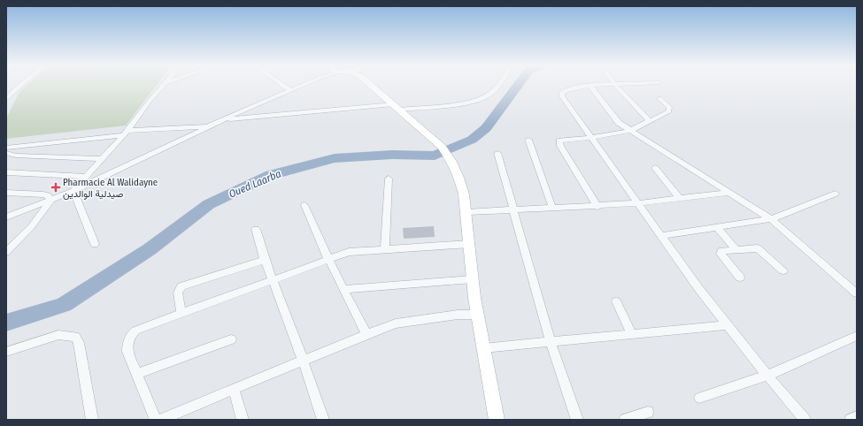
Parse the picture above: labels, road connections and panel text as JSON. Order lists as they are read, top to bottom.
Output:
{
  "water": ["Oued Laarba"],
  "places": {
    "health": ["Pharmacie Al Walidayne صيدلية الوالدين"]
  }
}
